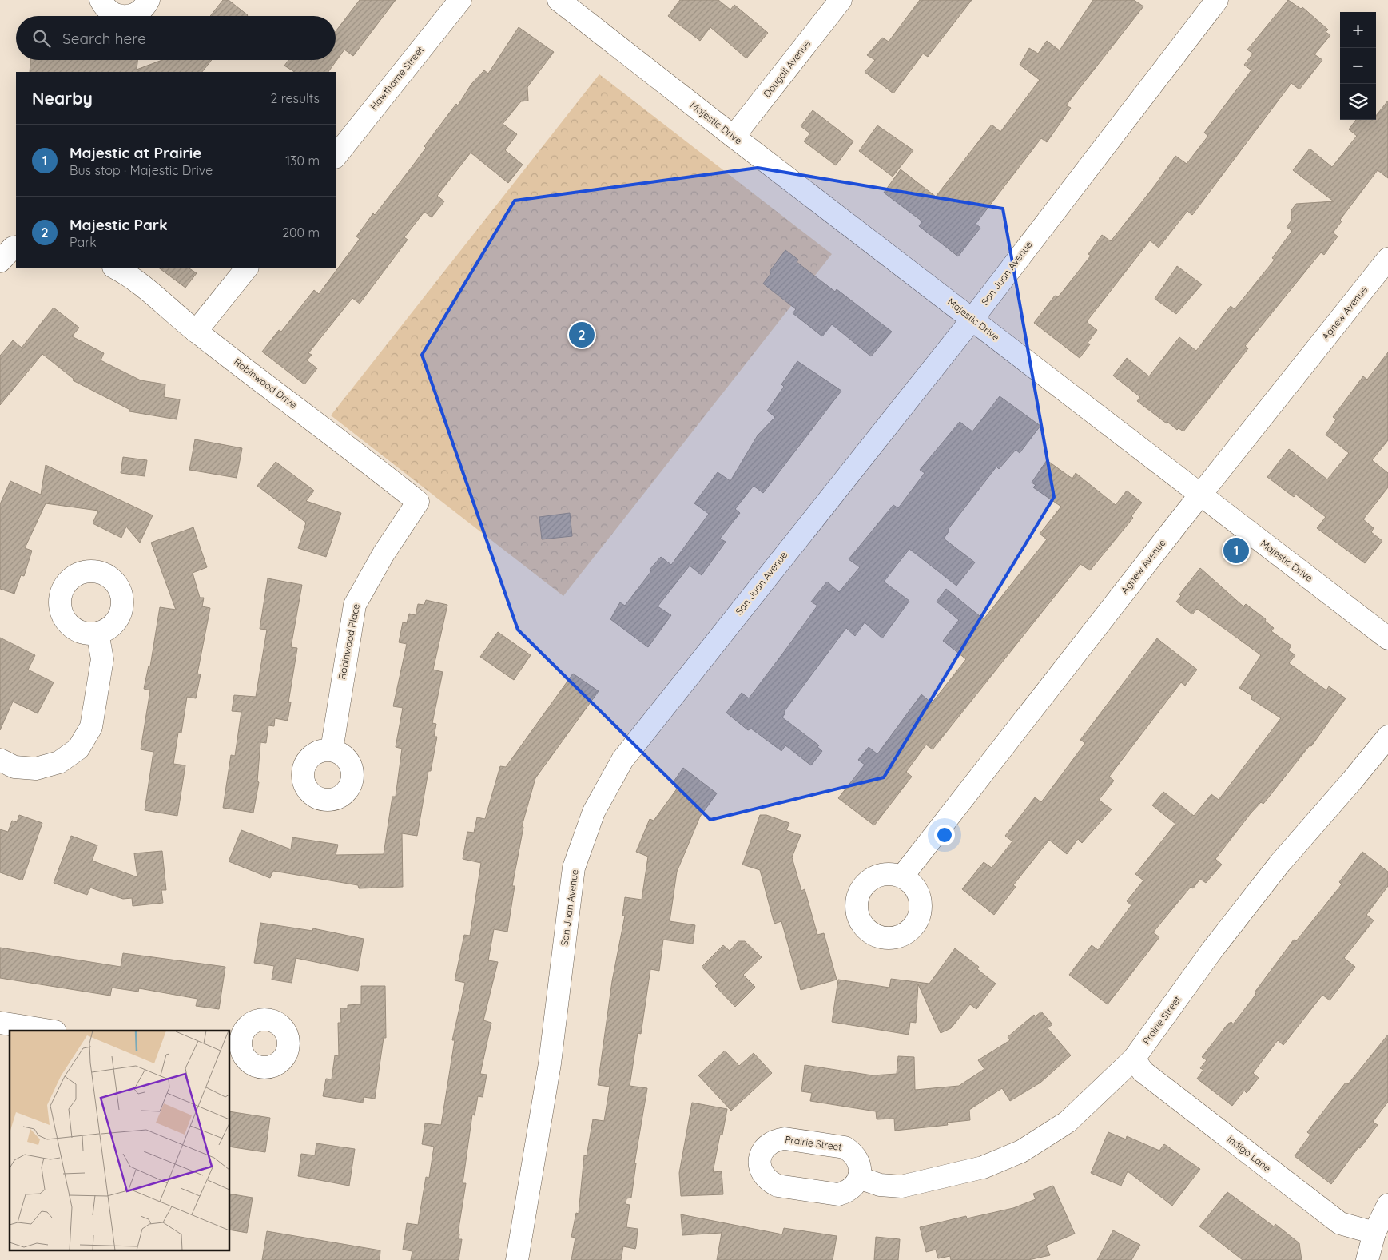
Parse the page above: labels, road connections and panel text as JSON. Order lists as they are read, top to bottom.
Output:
{
  "streets": {
    "street": [
      "Dougall Avenue",
      "Hawthorne Street",
      "Majestic Drive",
      "San Juan Avenue",
      "Agnew Avenue",
      "Robinwood Drive",
      "Robinwood Place",
      "Prairie Street",
      "Indigo Lane"
    ]
  },
  "crossings": [
    ["Dougall Avenue", "Majestic Drive"],
    ["Majestic Drive", "San Juan Avenue"],
    ["Majestic Drive", "Agnew Avenue"],
    ["Robinwood Drive", "Robinwood Place"],
    ["Prairie Street", "Indigo Lane"]
  ],
  "page": {
    "map_buttons": ["+", "−"],
    "search": "Search here",
    "heading": ["Nearby", "2 results"],
    "list": [
      {
        "mark": "1",
        "name": "Majestic at Prairie",
        "note": "Bus stop · Majestic Drive",
        "value": "130 m"
      },
      {
        "mark": "2",
        "name": "Majestic Park",
        "note": "Park",
        "value": "200 m"
      }
    ],
    "pins": ["2", "1"]
  }
}
